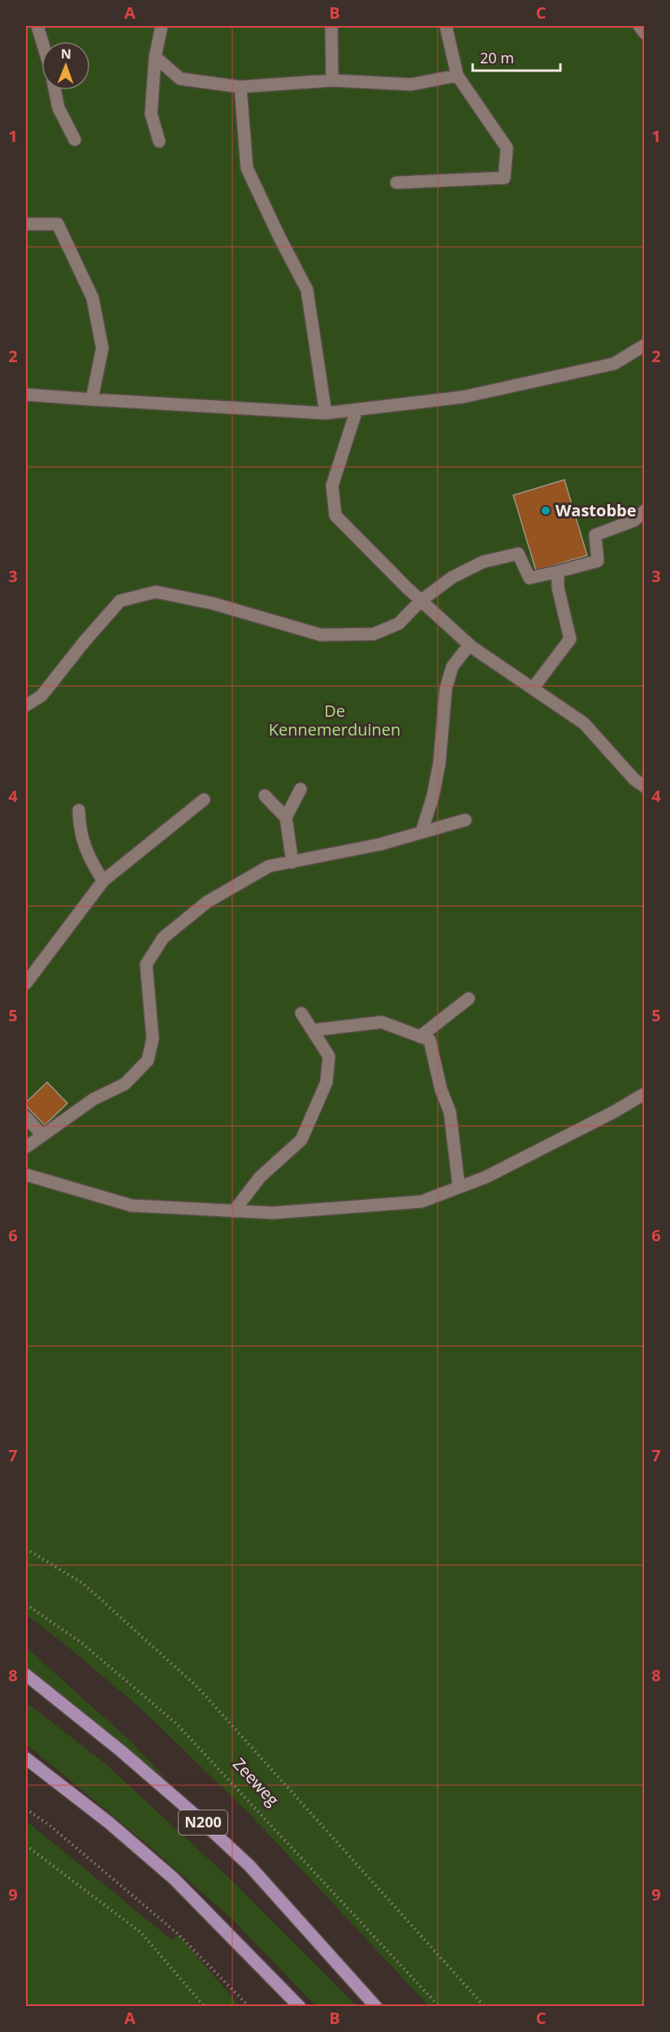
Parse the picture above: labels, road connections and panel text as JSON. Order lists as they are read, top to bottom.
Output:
{
  "streets": {
    "main road": ["N200"],
    "path": ["Zeeweg"]
  },
  "parks": ["De Kennemerduinen"],
  "places": ["Wastobbe"],
  "scale_bar": "20 m",
  "north": "top",
  "grid": {
    "columns": ["A", "B", "C"],
    "rows": [
      "1",
      "2",
      "3",
      "4",
      "5",
      "6",
      "7",
      "8",
      "9"
    ]
  }
}
